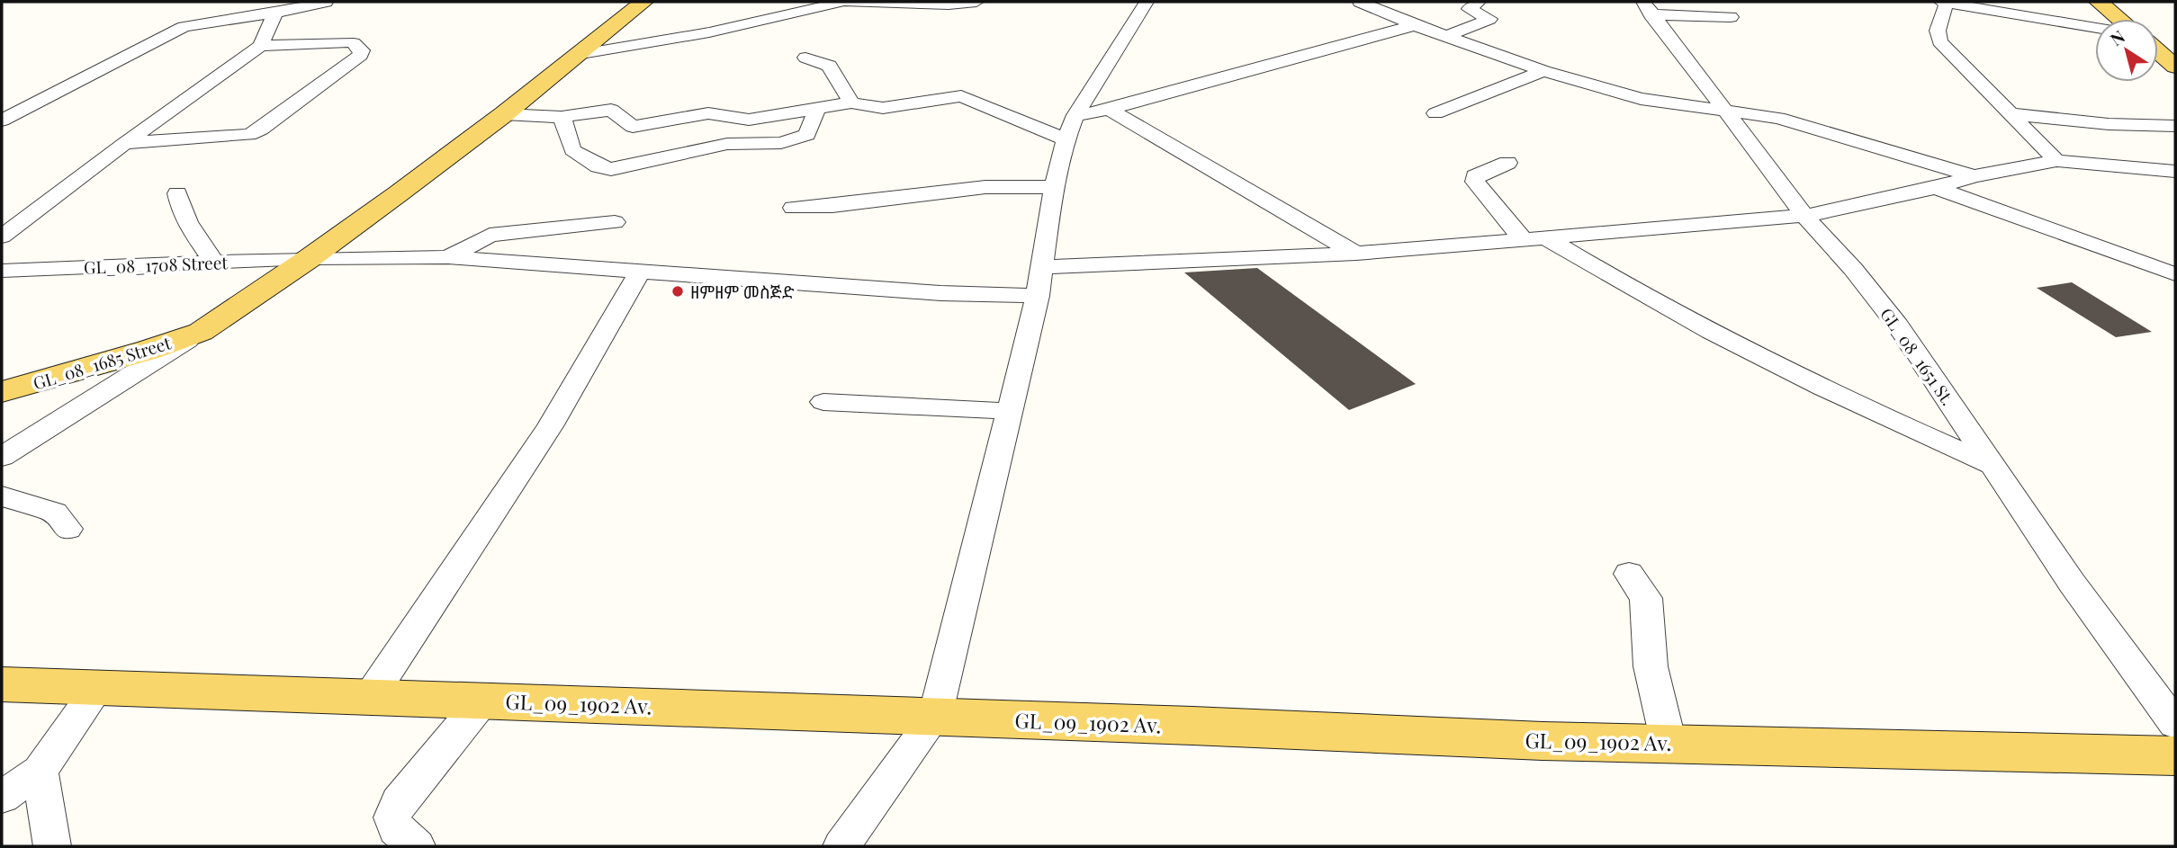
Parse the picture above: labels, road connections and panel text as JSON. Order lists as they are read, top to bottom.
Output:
{
  "streets": {
    "main road": ["GL_08_1685 Street", "GL_09_1902 Av."],
    "street": ["GL_08_1708 Street", "GL_08_1651 St."]
  },
  "crossings": [
    ["GL_08_1708 Street", "GL_08_1651 St."],
    ["GL_08_1708 Street", "GL_08_1685 Street"]
  ],
  "places": ["ዘምዘም መስጅድ"],
  "north": "top left"
}
